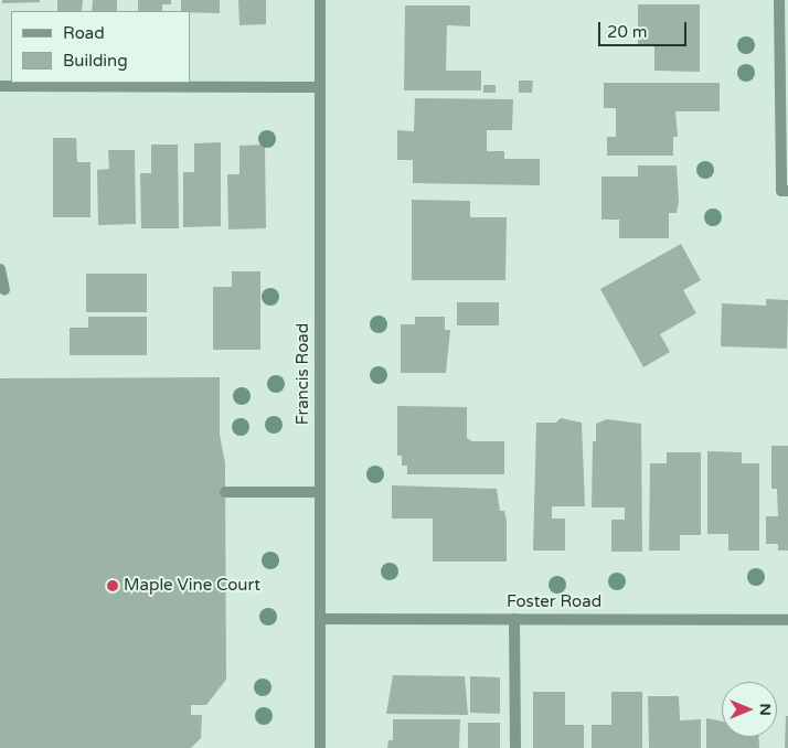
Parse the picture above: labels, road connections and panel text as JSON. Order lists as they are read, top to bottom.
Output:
{
  "streets": {
    "street": ["Francis Road", "Foster Road"]
  },
  "crossings": [
    ["Francis Road", "Foster Road"]
  ],
  "places": ["Maple Vine Court"],
  "legend": ["Road", "Building"],
  "scale_bar": "20 m",
  "north": "right"
}
